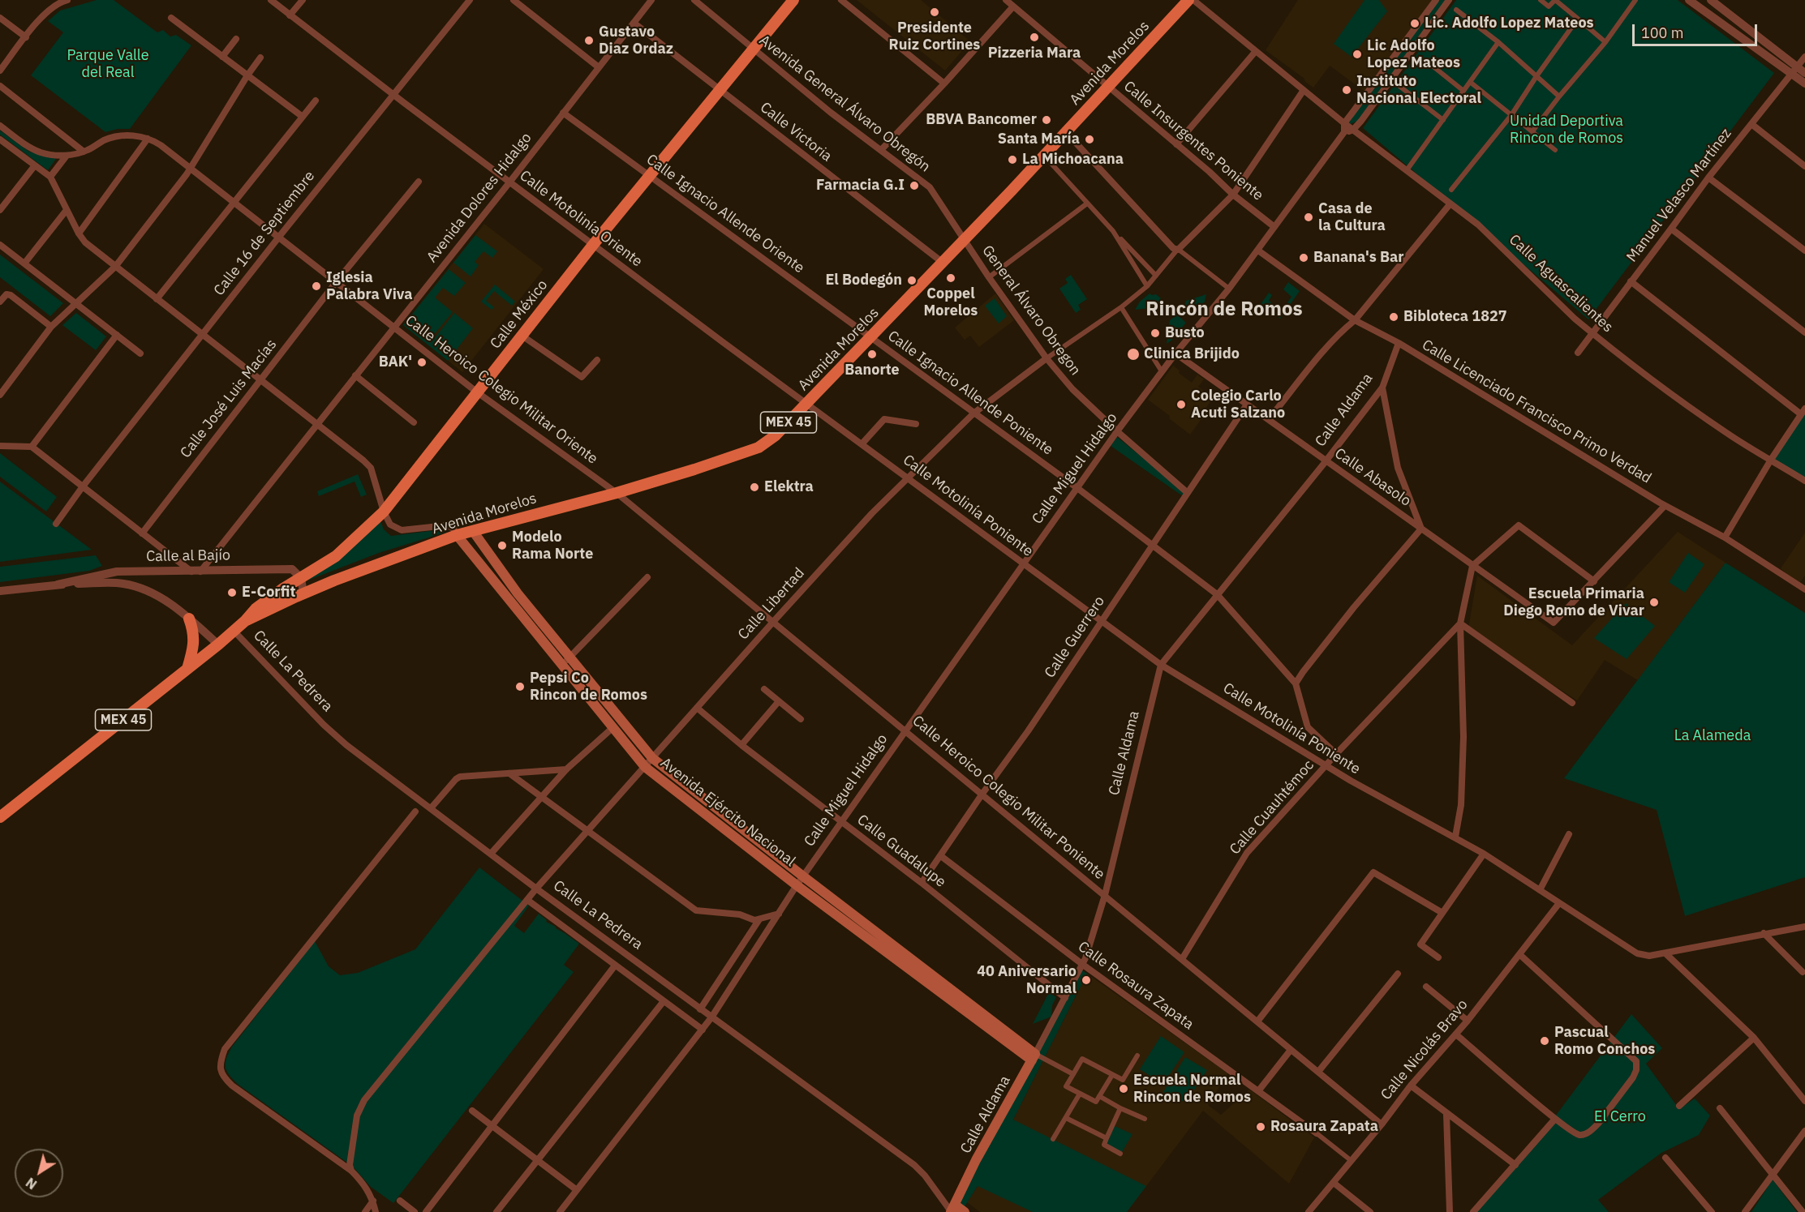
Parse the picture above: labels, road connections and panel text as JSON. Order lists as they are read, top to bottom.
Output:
{
  "streets": {
    "main road": [
      "Avenida Morelos",
      "Calle México",
      "Calle Aldama",
      "MEX 45",
      "Calle La Pedrera",
      "Avenida Ejército Nacional"
    ],
    "street": [
      "Avenida General Álvaro Obregón",
      "Calle Victoria",
      "Calle Insurgentes Poniente",
      "Manuel Velasco Martínez",
      "Avenida Dolores Hidalgo",
      "Calle Ignacio Allende Oriente",
      "Calle Motolinía Oriente",
      "Calle 16 de Septiembre",
      "Calle Aguascalientes",
      "General Álvaro Obregon",
      "Calle Heroico Colegio Militar Oriente",
      "Calle Ignacio Allende Poniente",
      "Calle José Luis Macías",
      "Calle Licenciado Francisco Primo Verdad",
      "Calle Miguel Hidalgo",
      "Calle Abasolo",
      "Calle Motolinía Poniente",
      "Calle al Bajío",
      "Calle Libertad",
      "Calle Guerrero",
      "Calle Heroico Colegio Militar Poniente",
      "Calle Cuauhtémoc",
      "Calle Guadalupe",
      "Calle Rosaura Zapata",
      "Calle Nicolás Bravo"
    ]
  },
  "crossings": [
    ["Avenida Morelos", "Avenida General Álvaro Obregón"],
    ["Avenida Morelos", "Calle Victoria"],
    ["Avenida Morelos", "Calle Insurgentes Poniente"],
    ["Avenida Morelos", "Calle Ignacio Allende Oriente"],
    ["Avenida Morelos", "Calle Motolinía Oriente"],
    ["Avenida Morelos", "General Álvaro Obregon"],
    ["Avenida Morelos", "Calle México"],
    ["Avenida Morelos", "Calle Heroico Colegio Militar Oriente"],
    ["Avenida Morelos", "Calle Ignacio Allende Poniente"],
    ["Avenida Morelos", "MEX 45"],
    ["Avenida Morelos", "Calle Motolinía Poniente"],
    ["Avenida Morelos", "Calle Heroico Colegio Militar Poniente"],
    ["Avenida Morelos", "Avenida Ejército Nacional"],
    ["Avenida General Álvaro Obregón", "General Álvaro Obregon"],
    ["Avenida General Álvaro Obregón", "Calle México"],
    ["Calle Victoria", "Avenida Dolores Hidalgo"],
    ["Calle Victoria", "Calle México"],
    ["Calle Insurgentes Poniente", "Calle Miguel Hidalgo"],
    ["Manuel Velasco Martínez", "Calle Aguascalientes"],
    ["Avenida Dolores Hidalgo", "Calle Ignacio Allende Oriente"],
    ["Avenida Dolores Hidalgo", "Calle Motolinía Oriente"],
    ["Avenida Dolores Hidalgo", "Calle Heroico Colegio Militar Oriente"],
    ["Avenida Dolores Hidalgo", "Calle al Bajío"],
    ["Calle Ignacio Allende Oriente", "Calle México"],
    ["Calle Ignacio Allende Oriente", "Calle Ignacio Allende Poniente"],
    ["Calle Motolinía Oriente", "Calle 16 de Septiembre"],
    ["Calle Motolinía Oriente", "Calle México"],
    ["Calle Motolinía Oriente", "Calle Motolinía Poniente"],
    ["Calle 16 de Septiembre", "Calle Heroico Colegio Militar Oriente"],
    ["General Álvaro Obregon", "Calle Miguel Hidalgo"],
    ["General Álvaro Obregon", "Calle Libertad"],
    ["General Álvaro Obregon", "Calle Guerrero"],
    ["Calle México", "Calle Heroico Colegio Militar Oriente"],
    ["Calle México", "MEX 45"],
    ["Calle México", "Calle al Bajío"],
    ["Calle Heroico Colegio Militar Oriente", "Calle José Luis Macías"],
    ["Calle Heroico Colegio Militar Oriente", "Calle Heroico Colegio Militar Poniente"],
    ["Calle Ignacio Allende Poniente", "Calle Aldama"],
    ["Calle Ignacio Allende Poniente", "Calle Miguel Hidalgo"],
    ["Calle Ignacio Allende Poniente", "Calle Libertad"],
    ["Calle Ignacio Allende Poniente", "Calle Guerrero"],
    ["Calle Ignacio Allende Poniente", "Calle Cuauhtémoc"],
    ["Calle Aldama", "Calle Licenciado Francisco Primo Verdad"],
    ["Calle Aldama", "Calle Abasolo"],
    ["Calle Aldama", "Calle Motolinía Poniente"],
    ["Calle Aldama", "Calle La Pedrera"],
    ["Calle Aldama", "Calle Heroico Colegio Militar Poniente"],
    ["Calle Aldama", "Avenida Ejército Nacional"],
    ["Calle Aldama", "Calle Guadalupe"],
    ["Calle Aldama", "Calle Rosaura Zapata"],
    ["Calle Licenciado Francisco Primo Verdad", "Calle Miguel Hidalgo"],
    ["MEX 45", "Calle La Pedrera"],
    ["Calle Miguel Hidalgo", "Calle Abasolo"],
    ["Calle Miguel Hidalgo", "Calle Motolinía Poniente"],
    ["Calle Miguel Hidalgo", "Calle Heroico Colegio Militar Poniente"],
    ["Calle Miguel Hidalgo", "Avenida Ejército Nacional"],
    ["Calle Miguel Hidalgo", "Calle Guadalupe"],
    ["Calle Abasolo", "Calle Guerrero"],
    ["Calle Motolinía Poniente", "Calle Libertad"],
    ["Calle Motolinía Poniente", "Calle Guerrero"],
    ["Calle Motolinía Poniente", "Calle Cuauhtémoc"],
    ["Calle Motolinía Poniente", "Calle Nicolás Bravo"],
    ["Calle Libertad", "Calle La Pedrera"],
    ["Calle Libertad", "Calle Heroico Colegio Militar Poniente"],
    ["Calle Libertad", "Avenida Ejército Nacional"],
    ["Calle Libertad", "Calle Guadalupe"],
    ["Calle Guerrero", "Calle Heroico Colegio Militar Poniente"],
    ["Calle Guerrero", "Calle Guadalupe"],
    ["Calle Guerrero", "Calle Rosaura Zapata"],
    ["Calle Heroico Colegio Militar Poniente", "Calle Cuauhtémoc"],
    ["Calle Heroico Colegio Militar Poniente", "Calle Nicolás Bravo"]
  ],
  "districts": ["Rincón de Romos"],
  "parks": [
    "Parque Valle del Real",
    "Unidad Deportiva Rincon de Romos",
    "La Alameda",
    "El Cerro"
  ],
  "places": [
    "Presidente Ruiz Cortines",
    "Lic. Adolfo Lopez Mateos",
    "Pizzeria Mara",
    "Gustavo Diaz Ordaz",
    "Lic Adolfo Lopez Mateos",
    "Instituto Nacional Electoral",
    "BBVA Bancomer",
    "Santa María",
    "La Michoacana",
    "Farmacia G.I",
    "Casa de la Cultura",
    "Banana's Bar",
    "Coppel Morelos",
    "El Bodegón",
    "Iglesia Palabra Viva",
    "Bibloteca 1827",
    "Busto",
    "Banorte",
    "Clinica Brijido",
    "BAK'",
    "Colegio Carlo Acuti Salzano",
    "Elektra",
    "Modelo Rama Norte",
    "E-Corfit",
    "Escuela Primaria Diego Romo de Vivar",
    "Pepsi Co Rincon de Romos",
    "40 Aniversario Normal",
    "Pascual Romo Conchos",
    "Escuela Normal Rincon de Romos",
    "Rosaura Zapata"
  ],
  "scale_bar": "100 m",
  "north": "bottom left"
}
